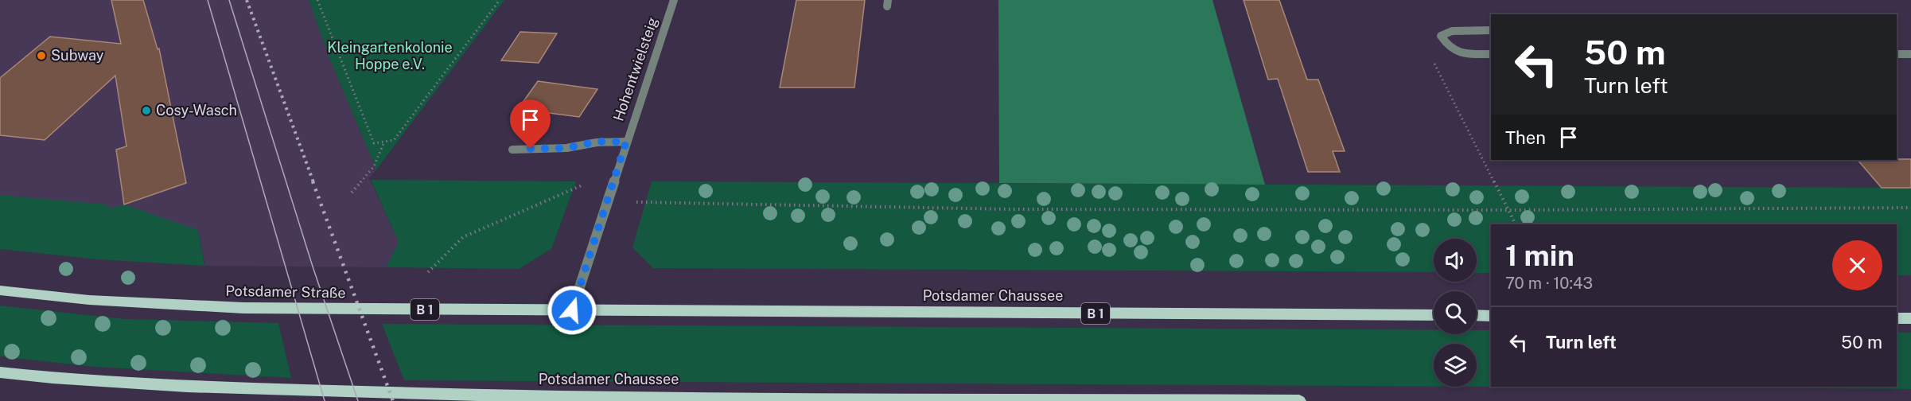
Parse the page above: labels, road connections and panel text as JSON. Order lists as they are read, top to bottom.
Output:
{
  "streets": {
    "main road": ["Potsdamer Straße", "Potsdamer Chaussee", "B 1"],
    "street": ["Hohentwielsteig"]
  },
  "crossings": [
    ["Hohentwielsteig", "Potsdamer Straße"],
    ["Hohentwielsteig", "Potsdamer Chaussee"],
    ["Potsdamer Straße", "Potsdamer Chaussee"]
  ],
  "parks": ["Kleingartenkolonie Hoppe e.V."],
  "places": ["Subway", "Cosy-Wasch"],
  "page": {
    "turn": ["50 m", "Turn left"],
    "then": "Then",
    "heading": ["1 min", "70 m · 10:43"],
    "list": [
      {
        "name": "Turn left",
        "value": "50 m"
      }
    ]
  }
}
